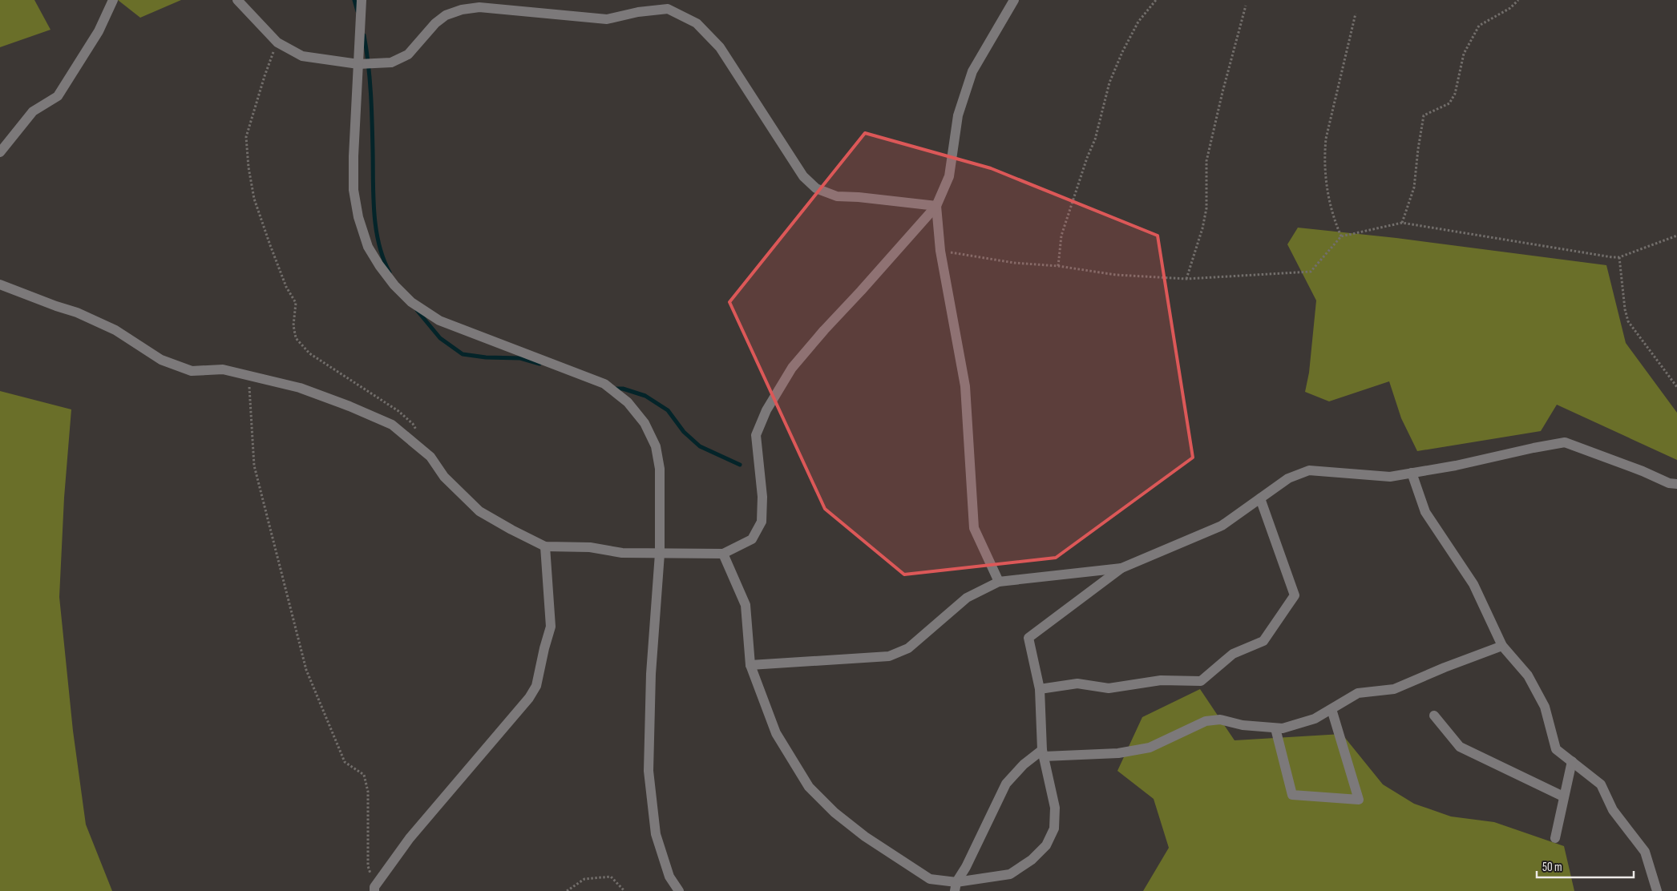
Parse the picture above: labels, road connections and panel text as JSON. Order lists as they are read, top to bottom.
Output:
{
  "scale_bar": "50 m"
}
